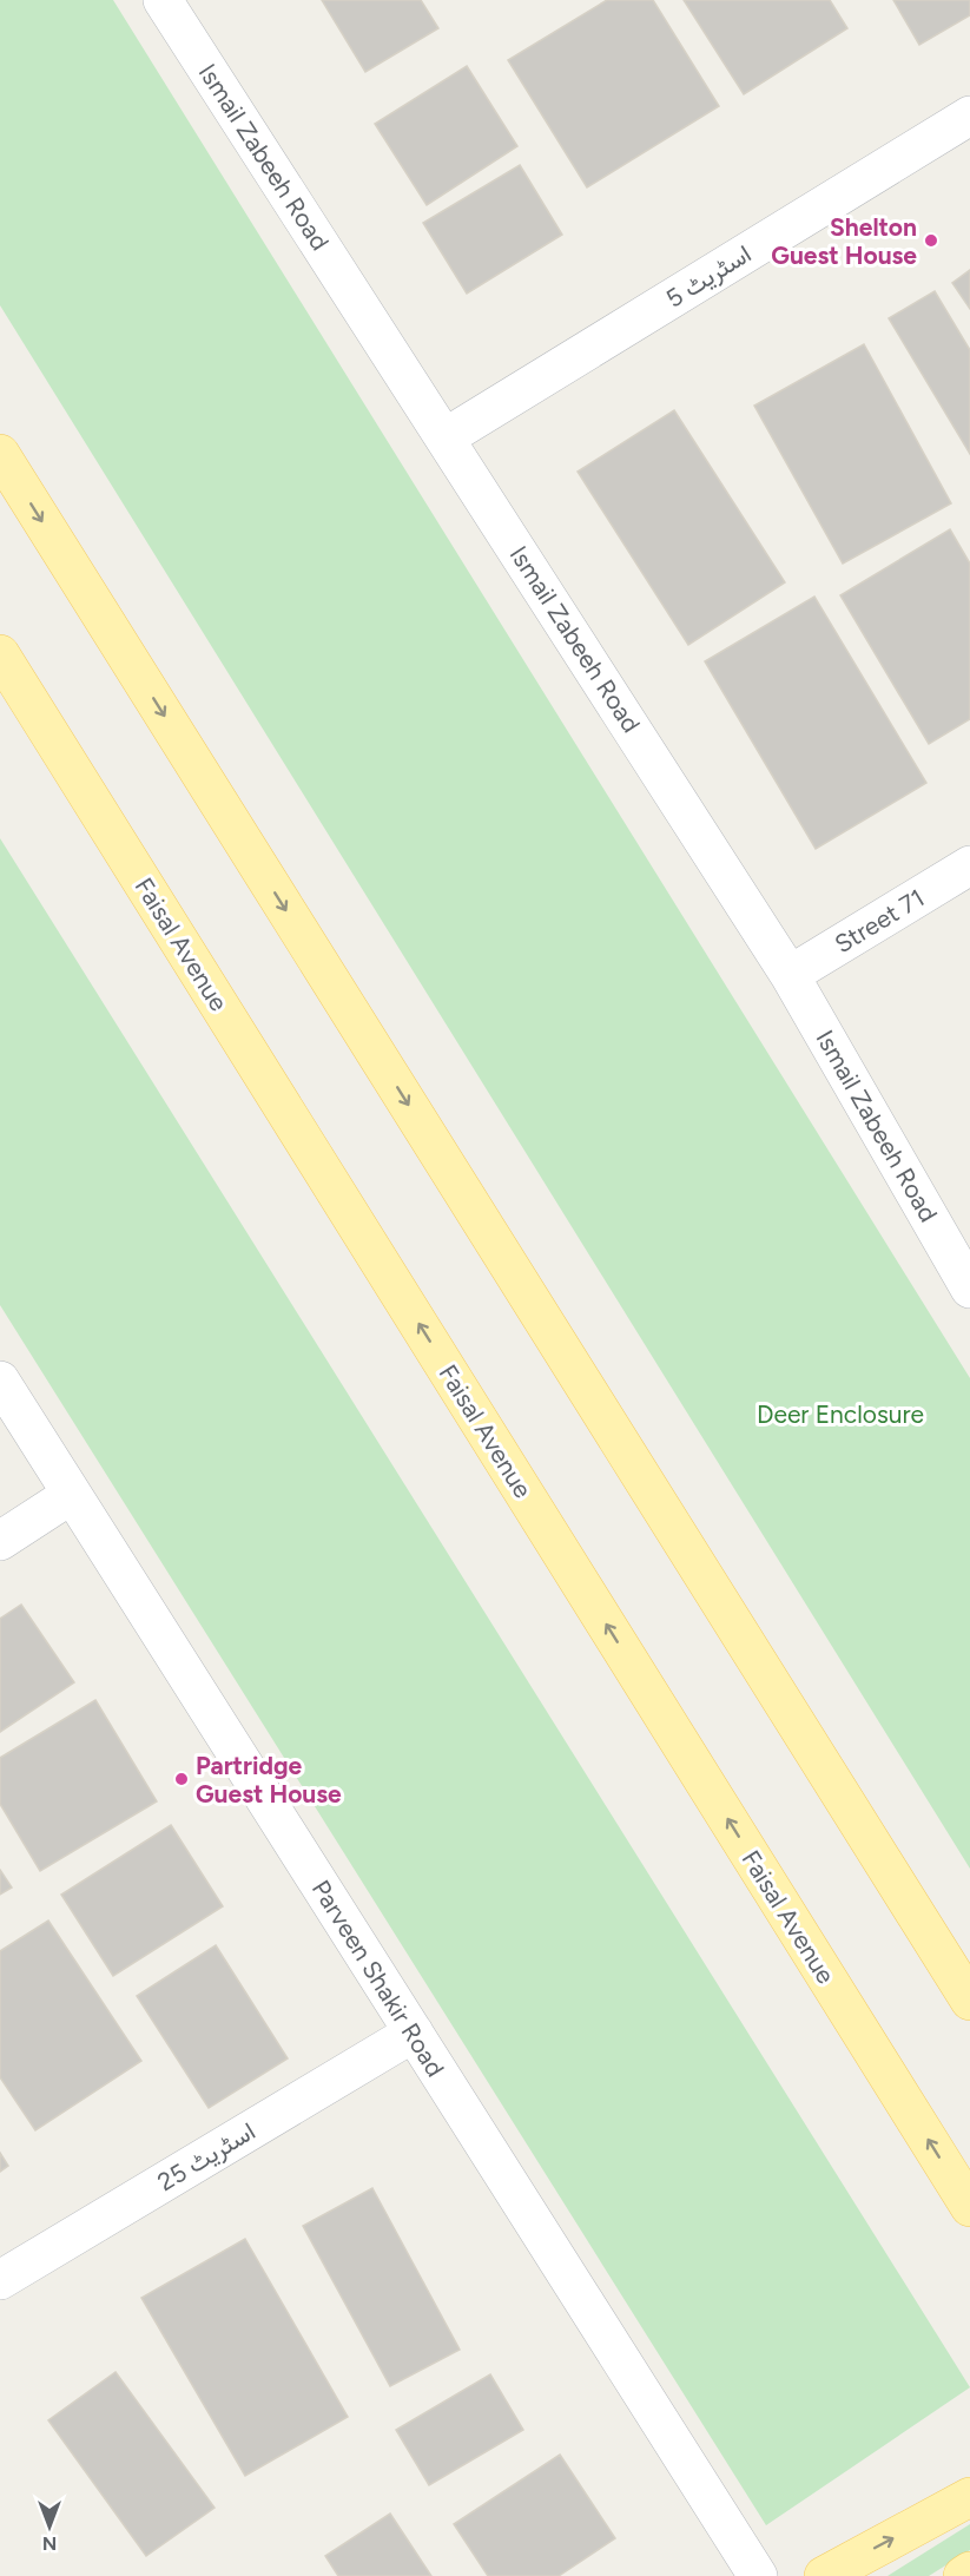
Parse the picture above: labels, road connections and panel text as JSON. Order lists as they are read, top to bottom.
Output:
{
  "streets": {
    "main road": ["Faisal Avenue"],
    "street": [
      "Ismail Zabeeh Road",
      "اسٹریٹ 5",
      "Street 71",
      "Parveen Shakir Road",
      "اسٹریٹ 25"
    ]
  },
  "crossings": [
    ["Ismail Zabeeh Road", "اسٹریٹ 5"],
    ["Ismail Zabeeh Road", "Street 71"],
    ["Parveen Shakir Road", "اسٹریٹ 25"]
  ],
  "parks": ["Deer Enclosure"],
  "places": ["Shelton Guest House", "Partridge Guest House"],
  "north": "bottom"
}
